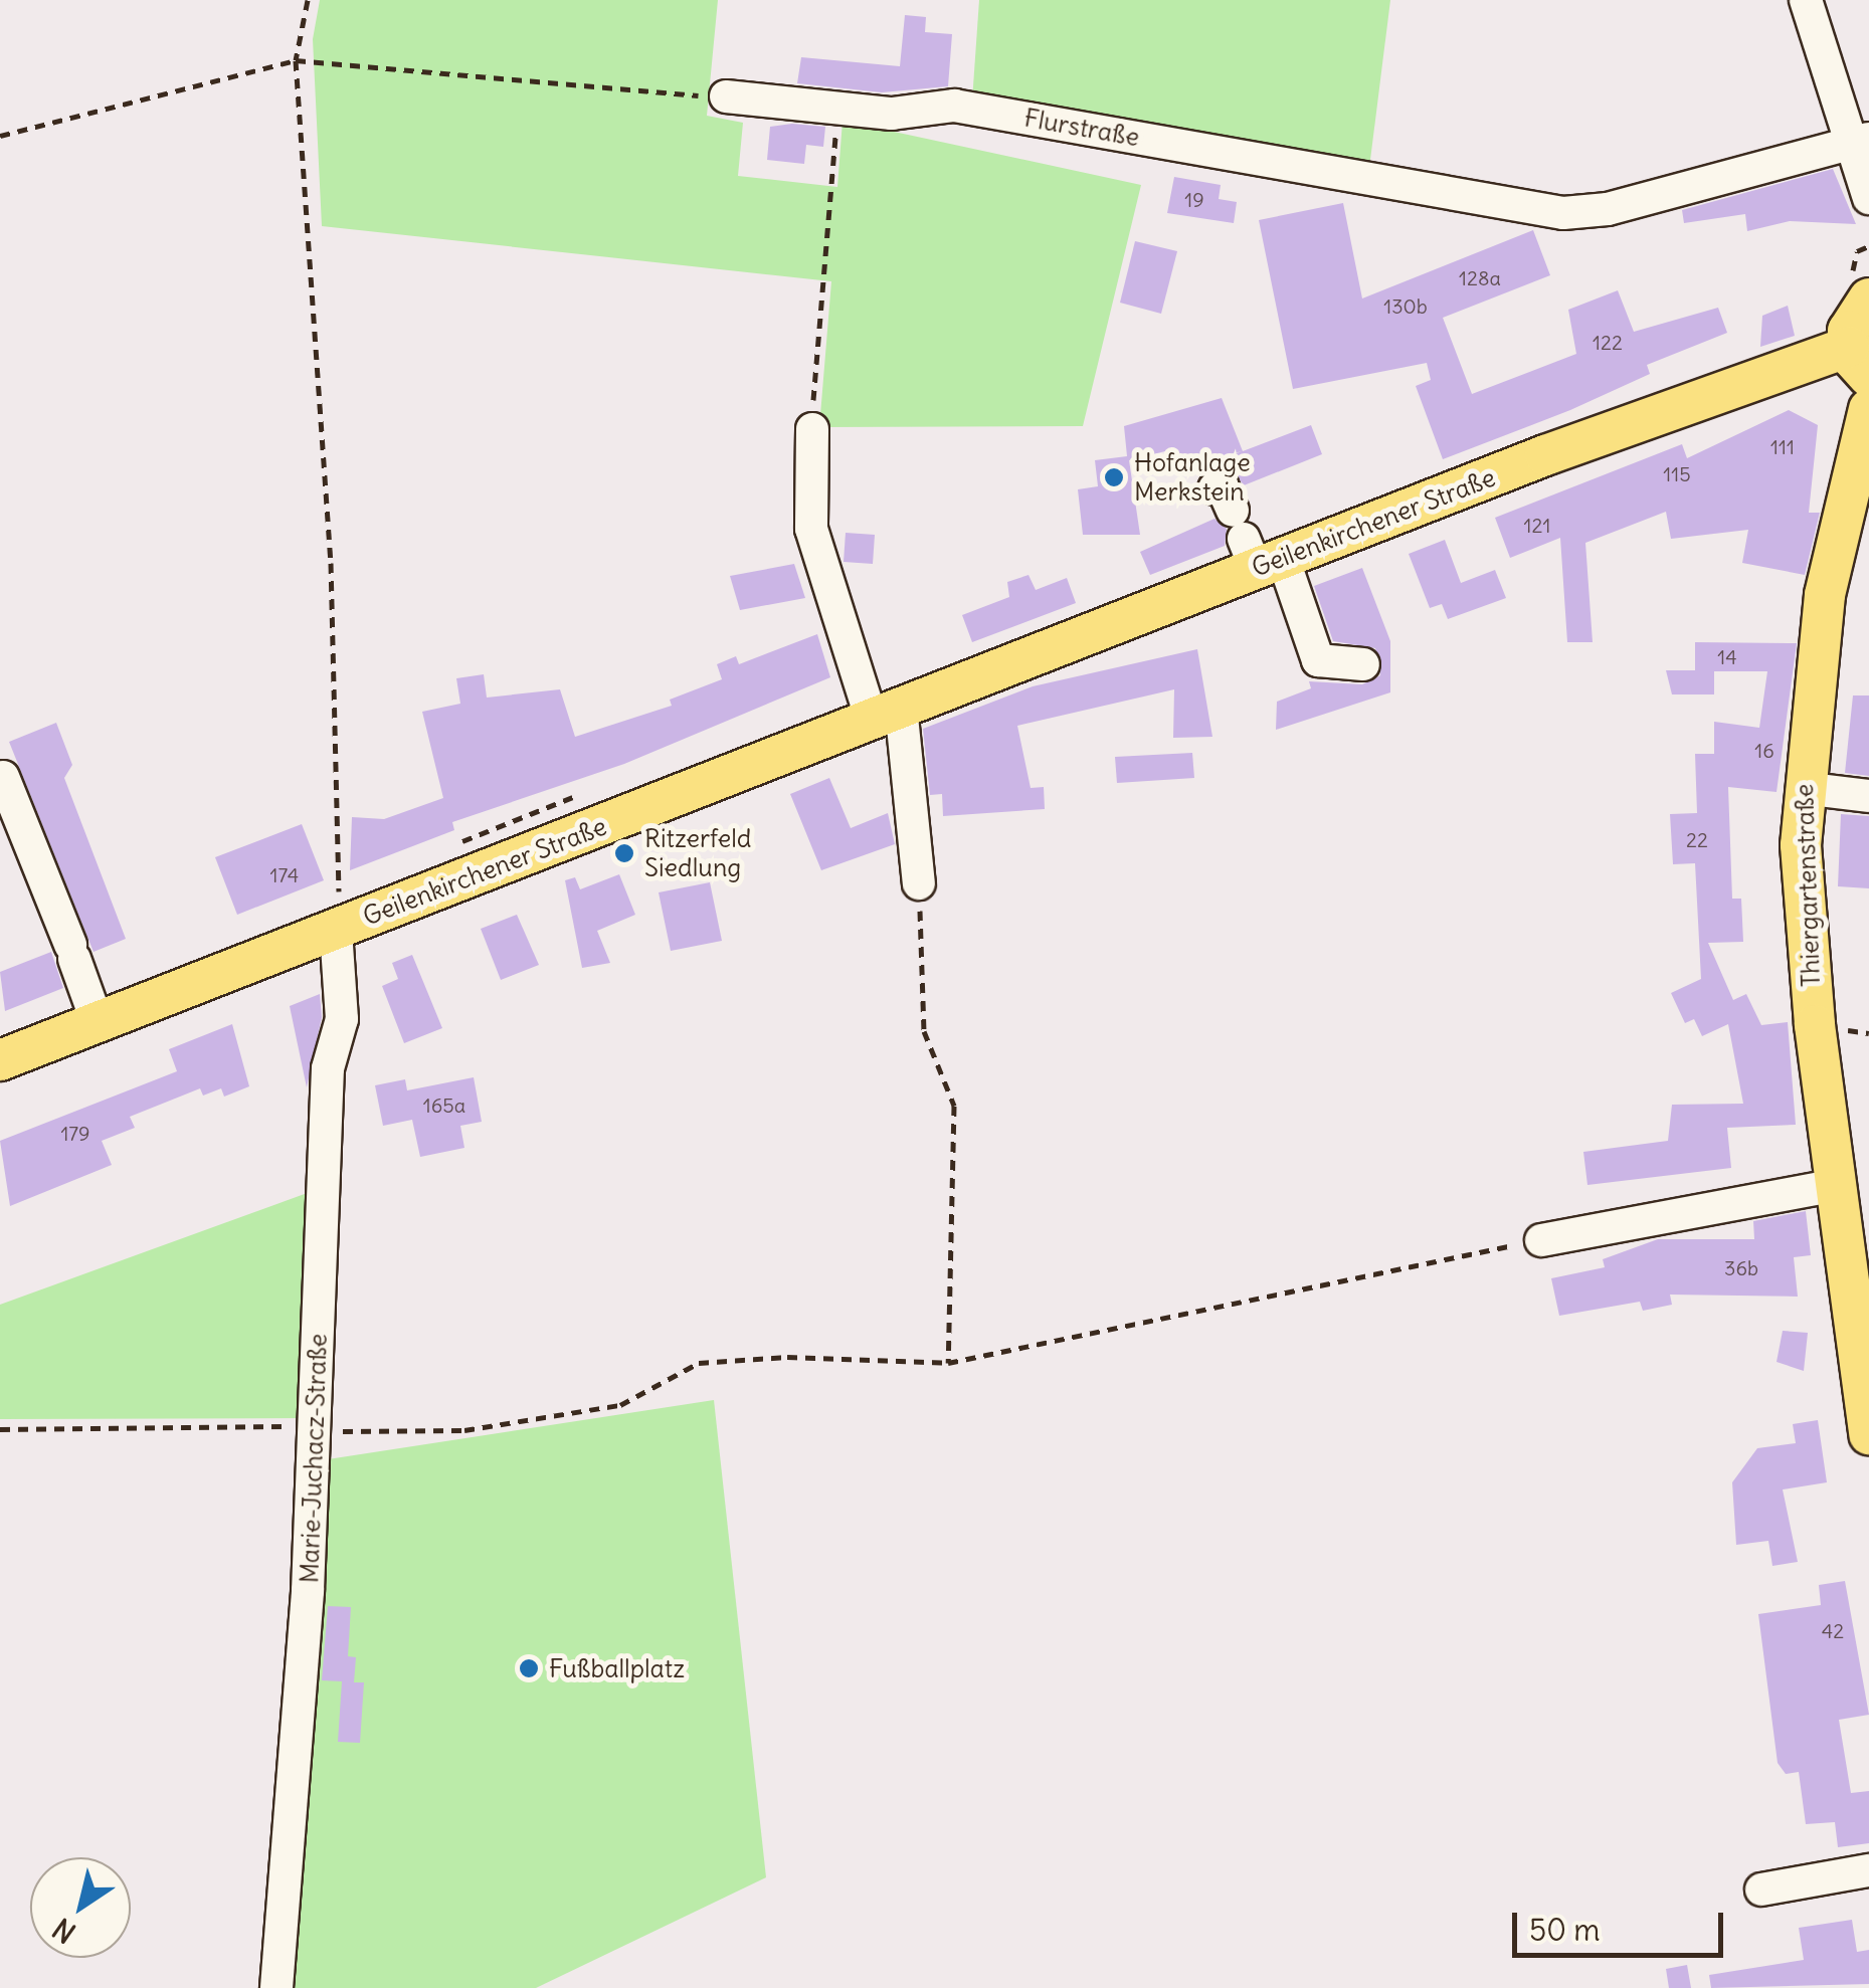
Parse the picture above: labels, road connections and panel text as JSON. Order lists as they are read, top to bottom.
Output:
{
  "streets": {
    "main road": ["Geilenkirchener Straße", "Thiergartenstraße"],
    "street": ["Flurstraße", "Marie-Juchacz-Straße"]
  },
  "crossings": [
    ["Geilenkirchener Straße", "Marie-Juchacz-Straße"]
  ],
  "places": ["Hofanlage Merkstein", "Ritzerfeld Siedlung", "Fußballplatz"],
  "house_numbers": [
    "19",
    "128a",
    "130b",
    "122",
    "111",
    "115",
    "121",
    "14",
    "16",
    "22",
    "174",
    "165a",
    "179",
    "36b",
    "42"
  ],
  "scale_bar": "50 m",
  "north": "bottom left"
}
